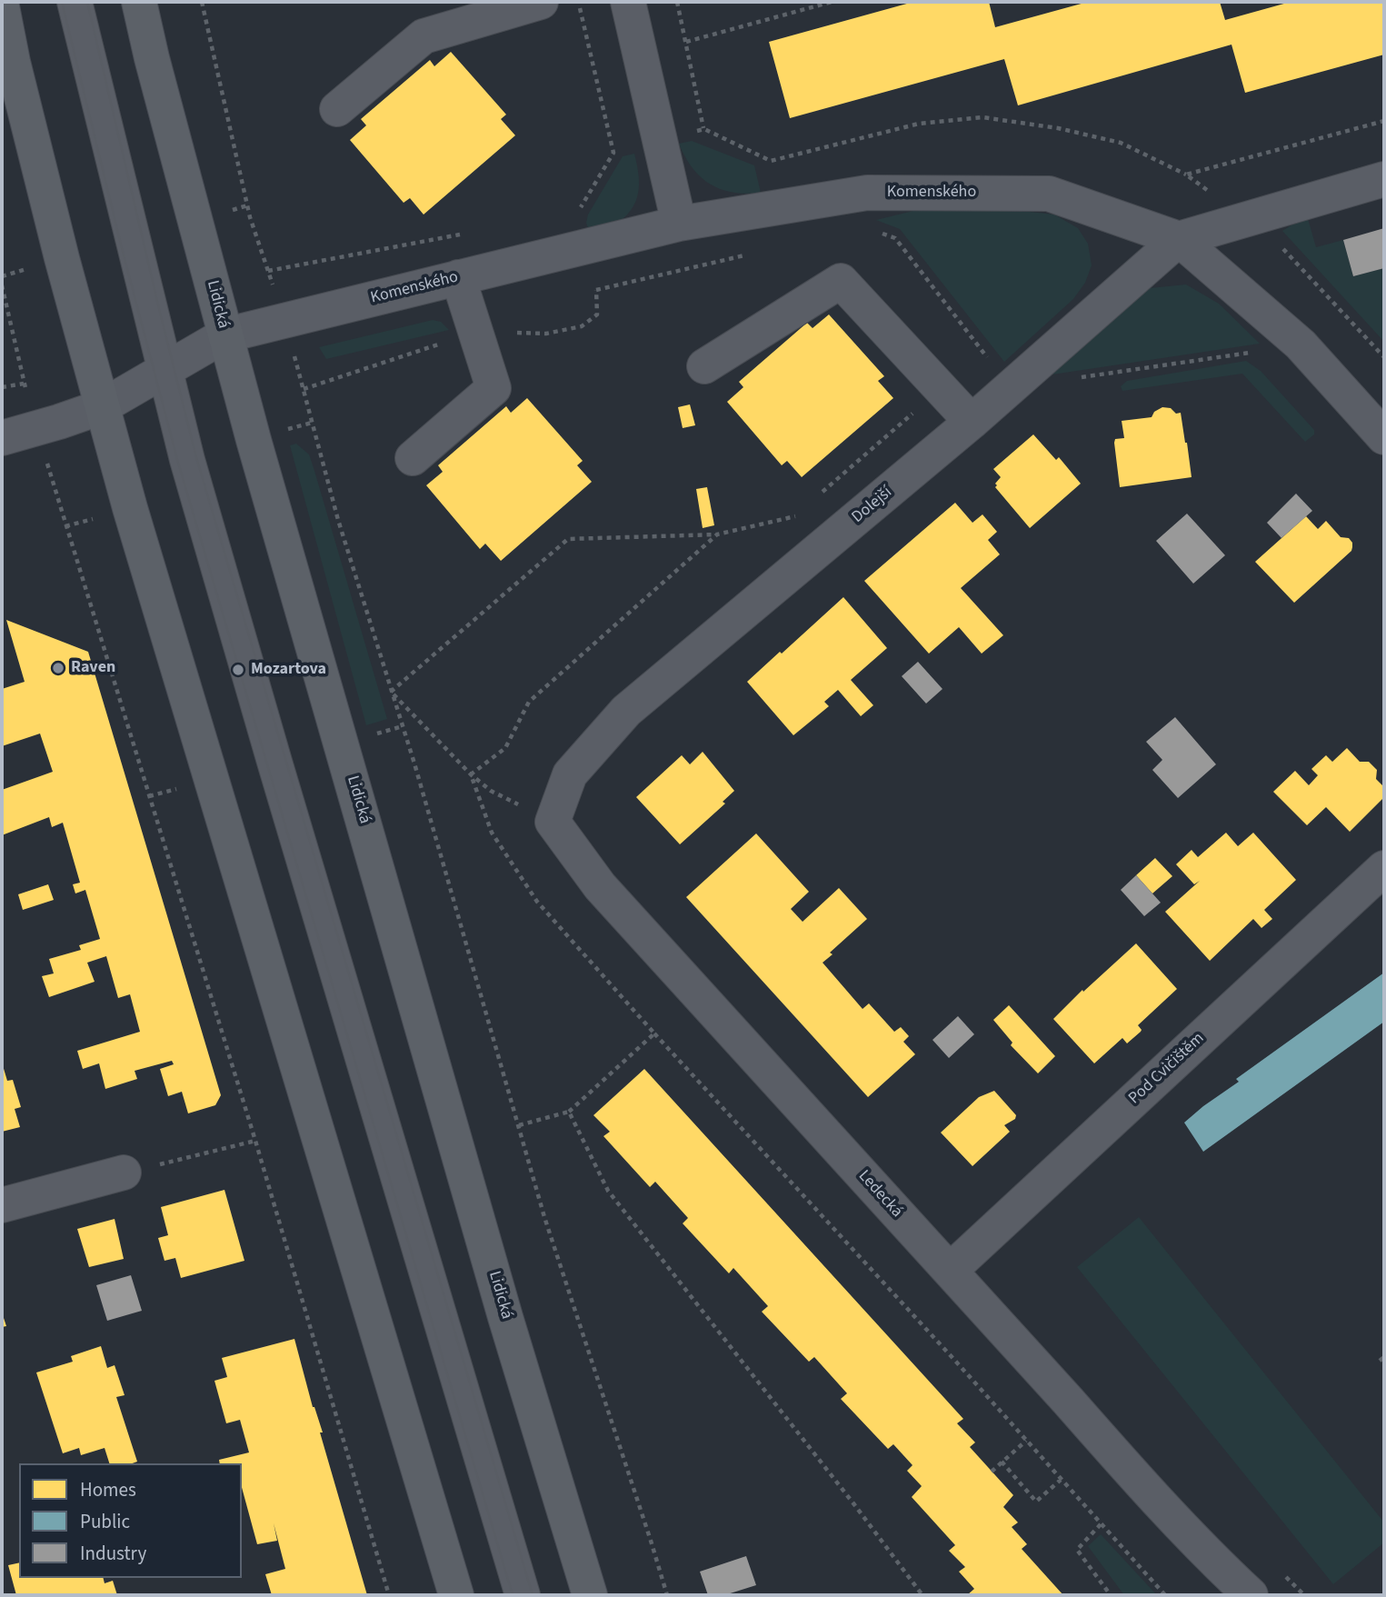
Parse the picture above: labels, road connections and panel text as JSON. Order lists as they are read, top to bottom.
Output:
{
  "streets": {
    "main road": ["Lidická"],
    "street": [
      "Komenského",
      "Dolejší",
      "Pod Cvičištěm",
      "Ledecká"
    ]
  },
  "crossings": [
    ["Komenského", "Lidická"],
    ["Komenského", "Dolejší"],
    ["Dolejší", "Ledecká"],
    ["Pod Cvičištěm", "Ledecká"]
  ],
  "places": ["Raven", "Mozartova"],
  "legend": ["Homes", "Public", "Industry"]
}
